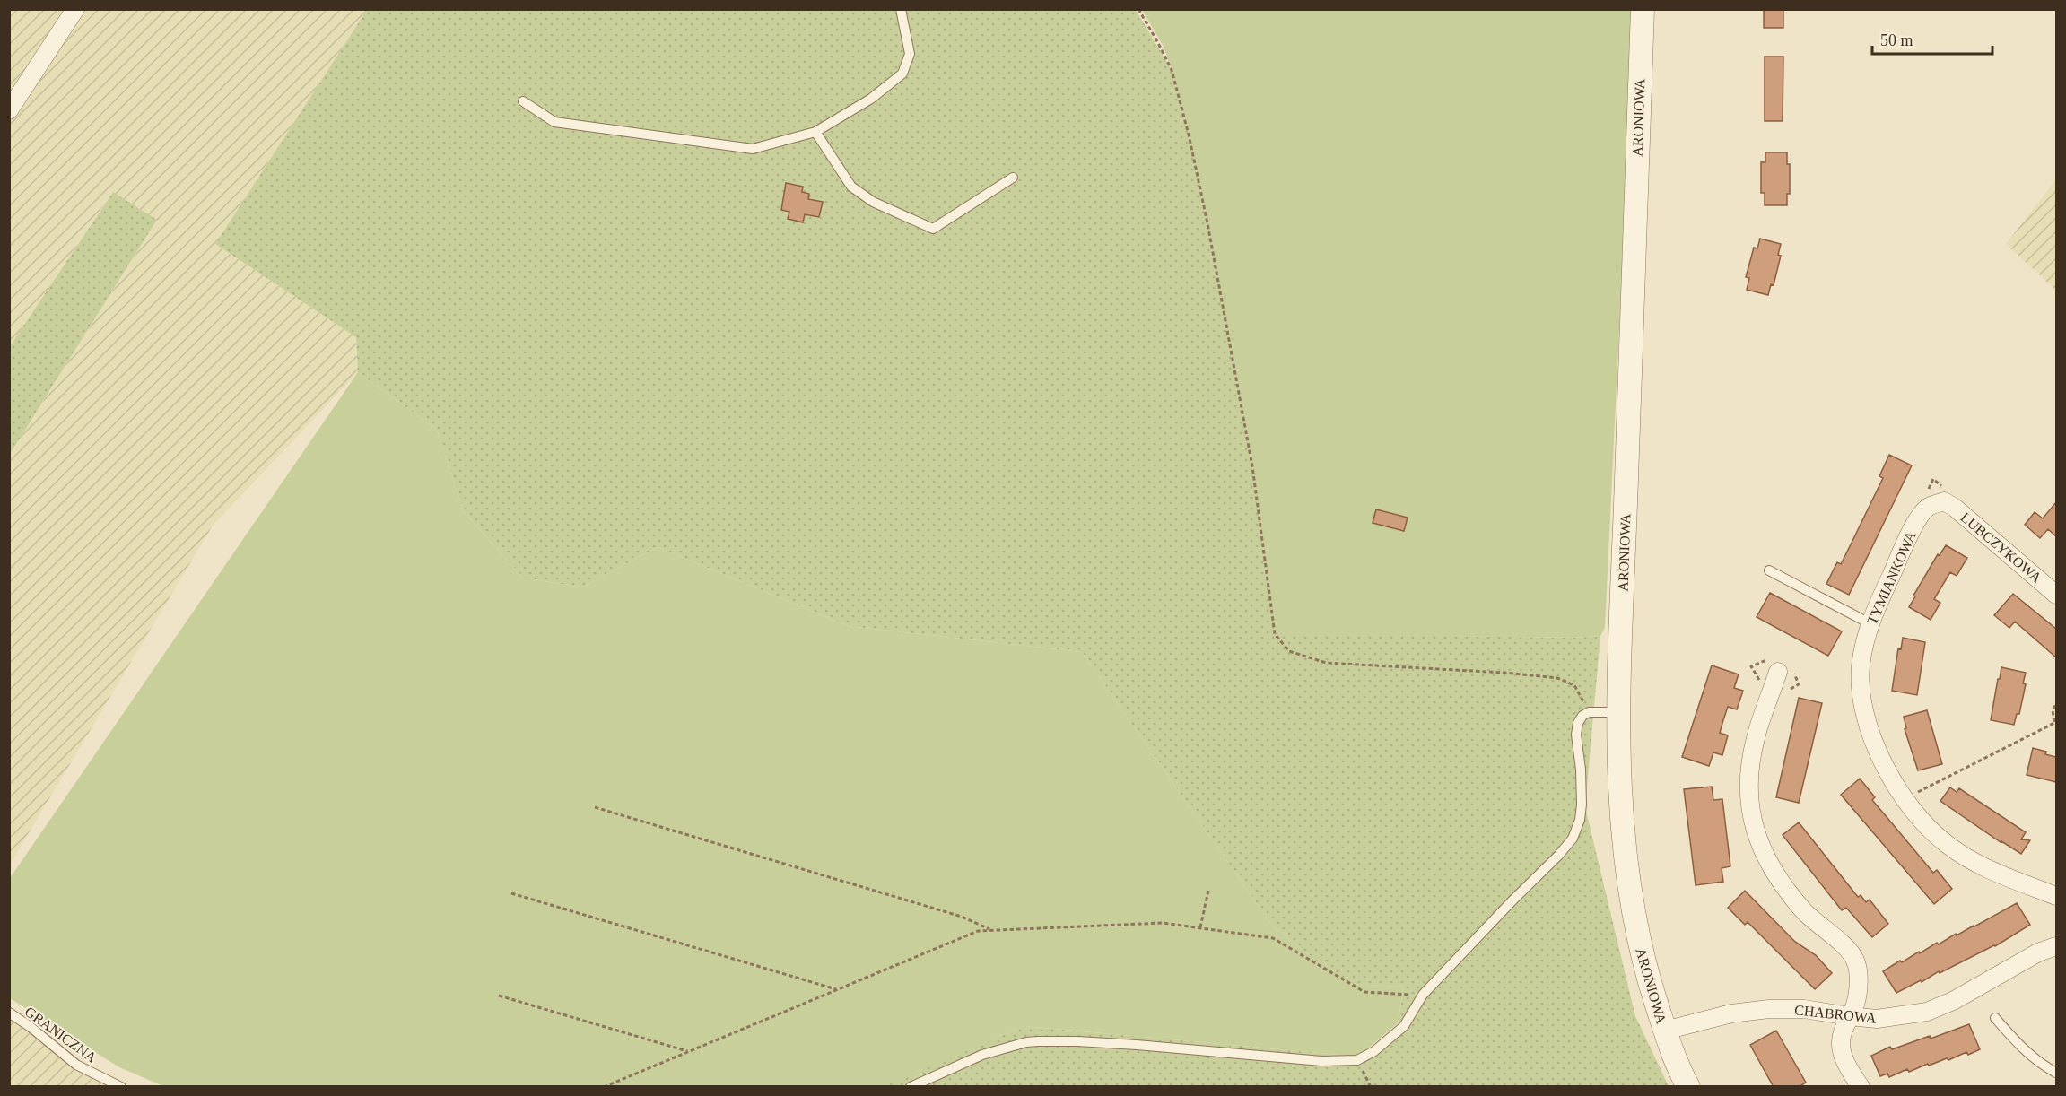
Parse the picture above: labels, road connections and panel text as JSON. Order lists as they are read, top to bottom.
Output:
{
  "streets": {
    "street": [
      "ARONIOWA",
      "LUBCZYKOWA",
      "TYMIANKOWA",
      "CHABROWA"
    ],
    "lane": ["GRANICZNA"]
  },
  "crossings": [
    ["ARONIOWA", "CHABROWA"],
    ["LUBCZYKOWA", "TYMIANKOWA"]
  ],
  "scale_bar": "50 m"
}
